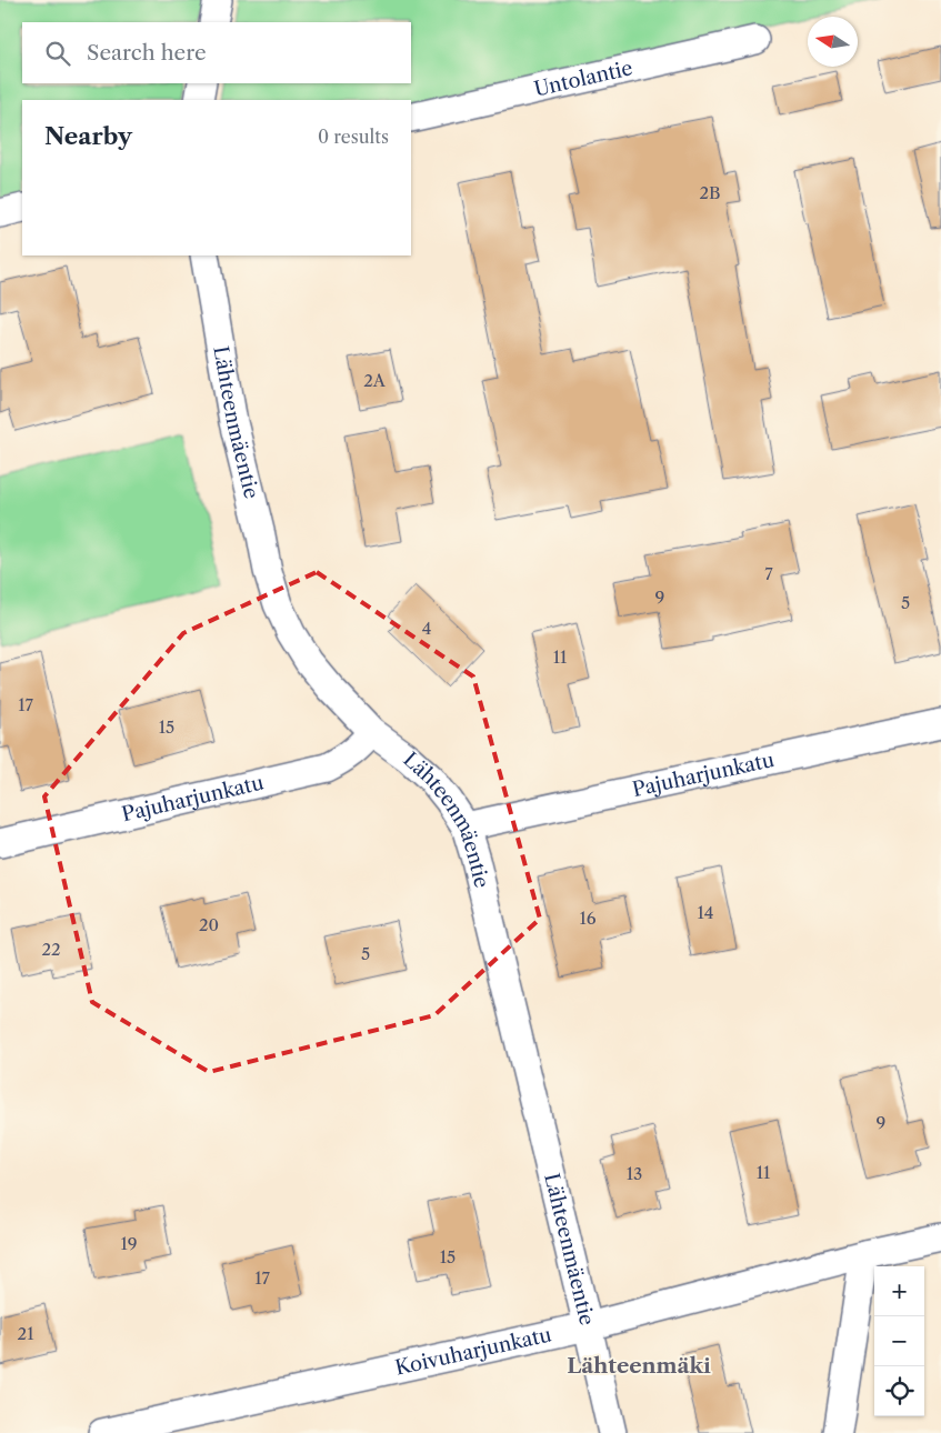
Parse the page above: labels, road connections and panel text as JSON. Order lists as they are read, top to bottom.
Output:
{
  "streets": {
    "street": [
      "Untolantie",
      "Lähteenmäentie",
      "Pajuharjunkatu",
      "Koivuharjunkatu"
    ]
  },
  "crossings": [
    ["Lähteenmäentie", "Pajuharjunkatu"],
    ["Lähteenmäentie", "Koivuharjunkatu"]
  ],
  "districts": ["Lähteenmäki"],
  "house_numbers": [
    "2B",
    "2A",
    "7",
    "9",
    "5",
    "4",
    "11",
    "17",
    "15",
    "14",
    "16",
    "20",
    "22",
    "5",
    "9",
    "11",
    "13",
    "19",
    "15",
    "17",
    "21"
  ],
  "north": "left",
  "page": {
    "search": "Search here",
    "heading": ["Nearby", "0 results"],
    "map_buttons": ["+", "−"]
  }
}
